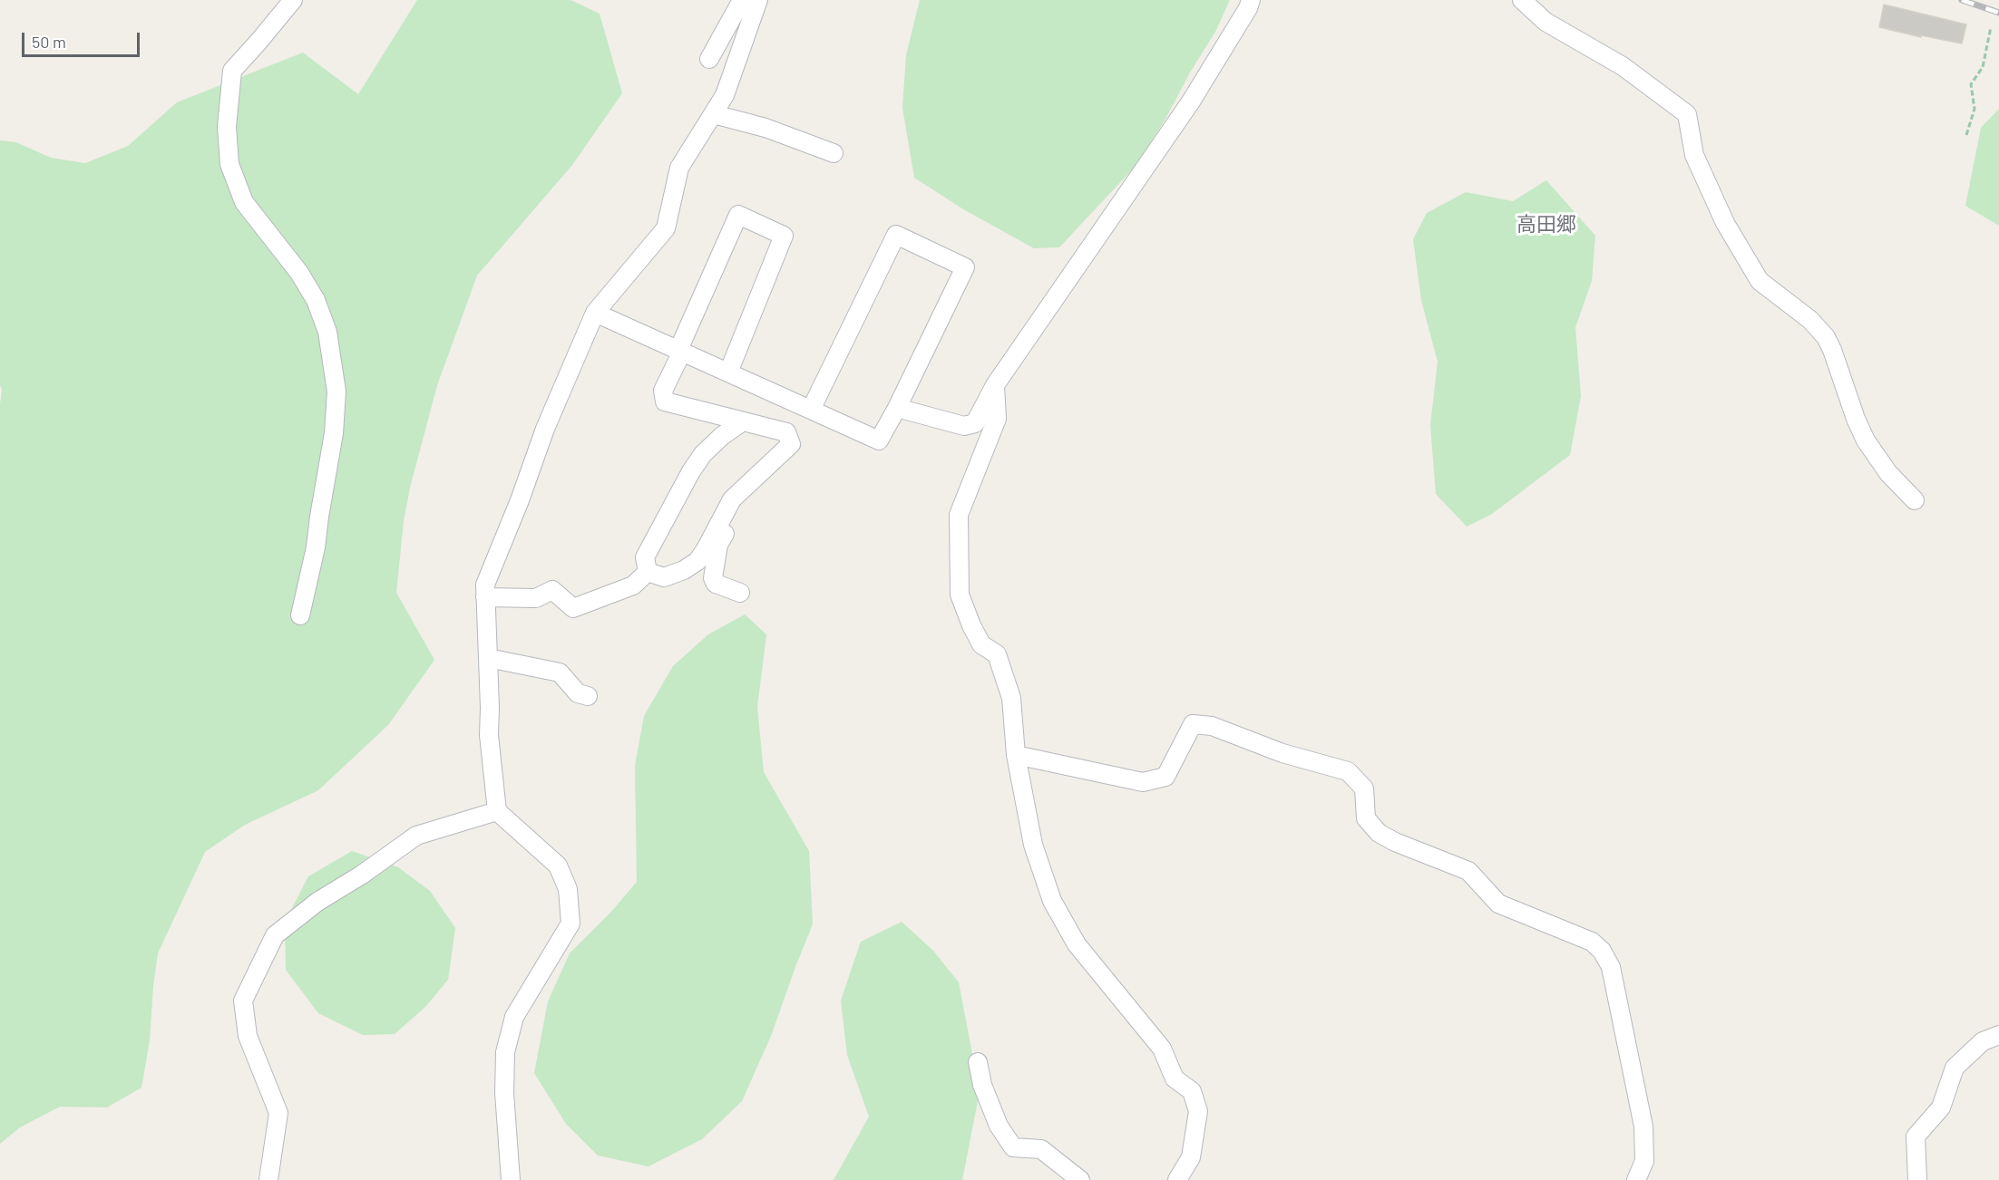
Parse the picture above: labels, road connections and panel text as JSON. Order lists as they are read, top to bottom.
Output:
{
  "districts": ["高田郷"],
  "scale_bar": "50 m"
}
